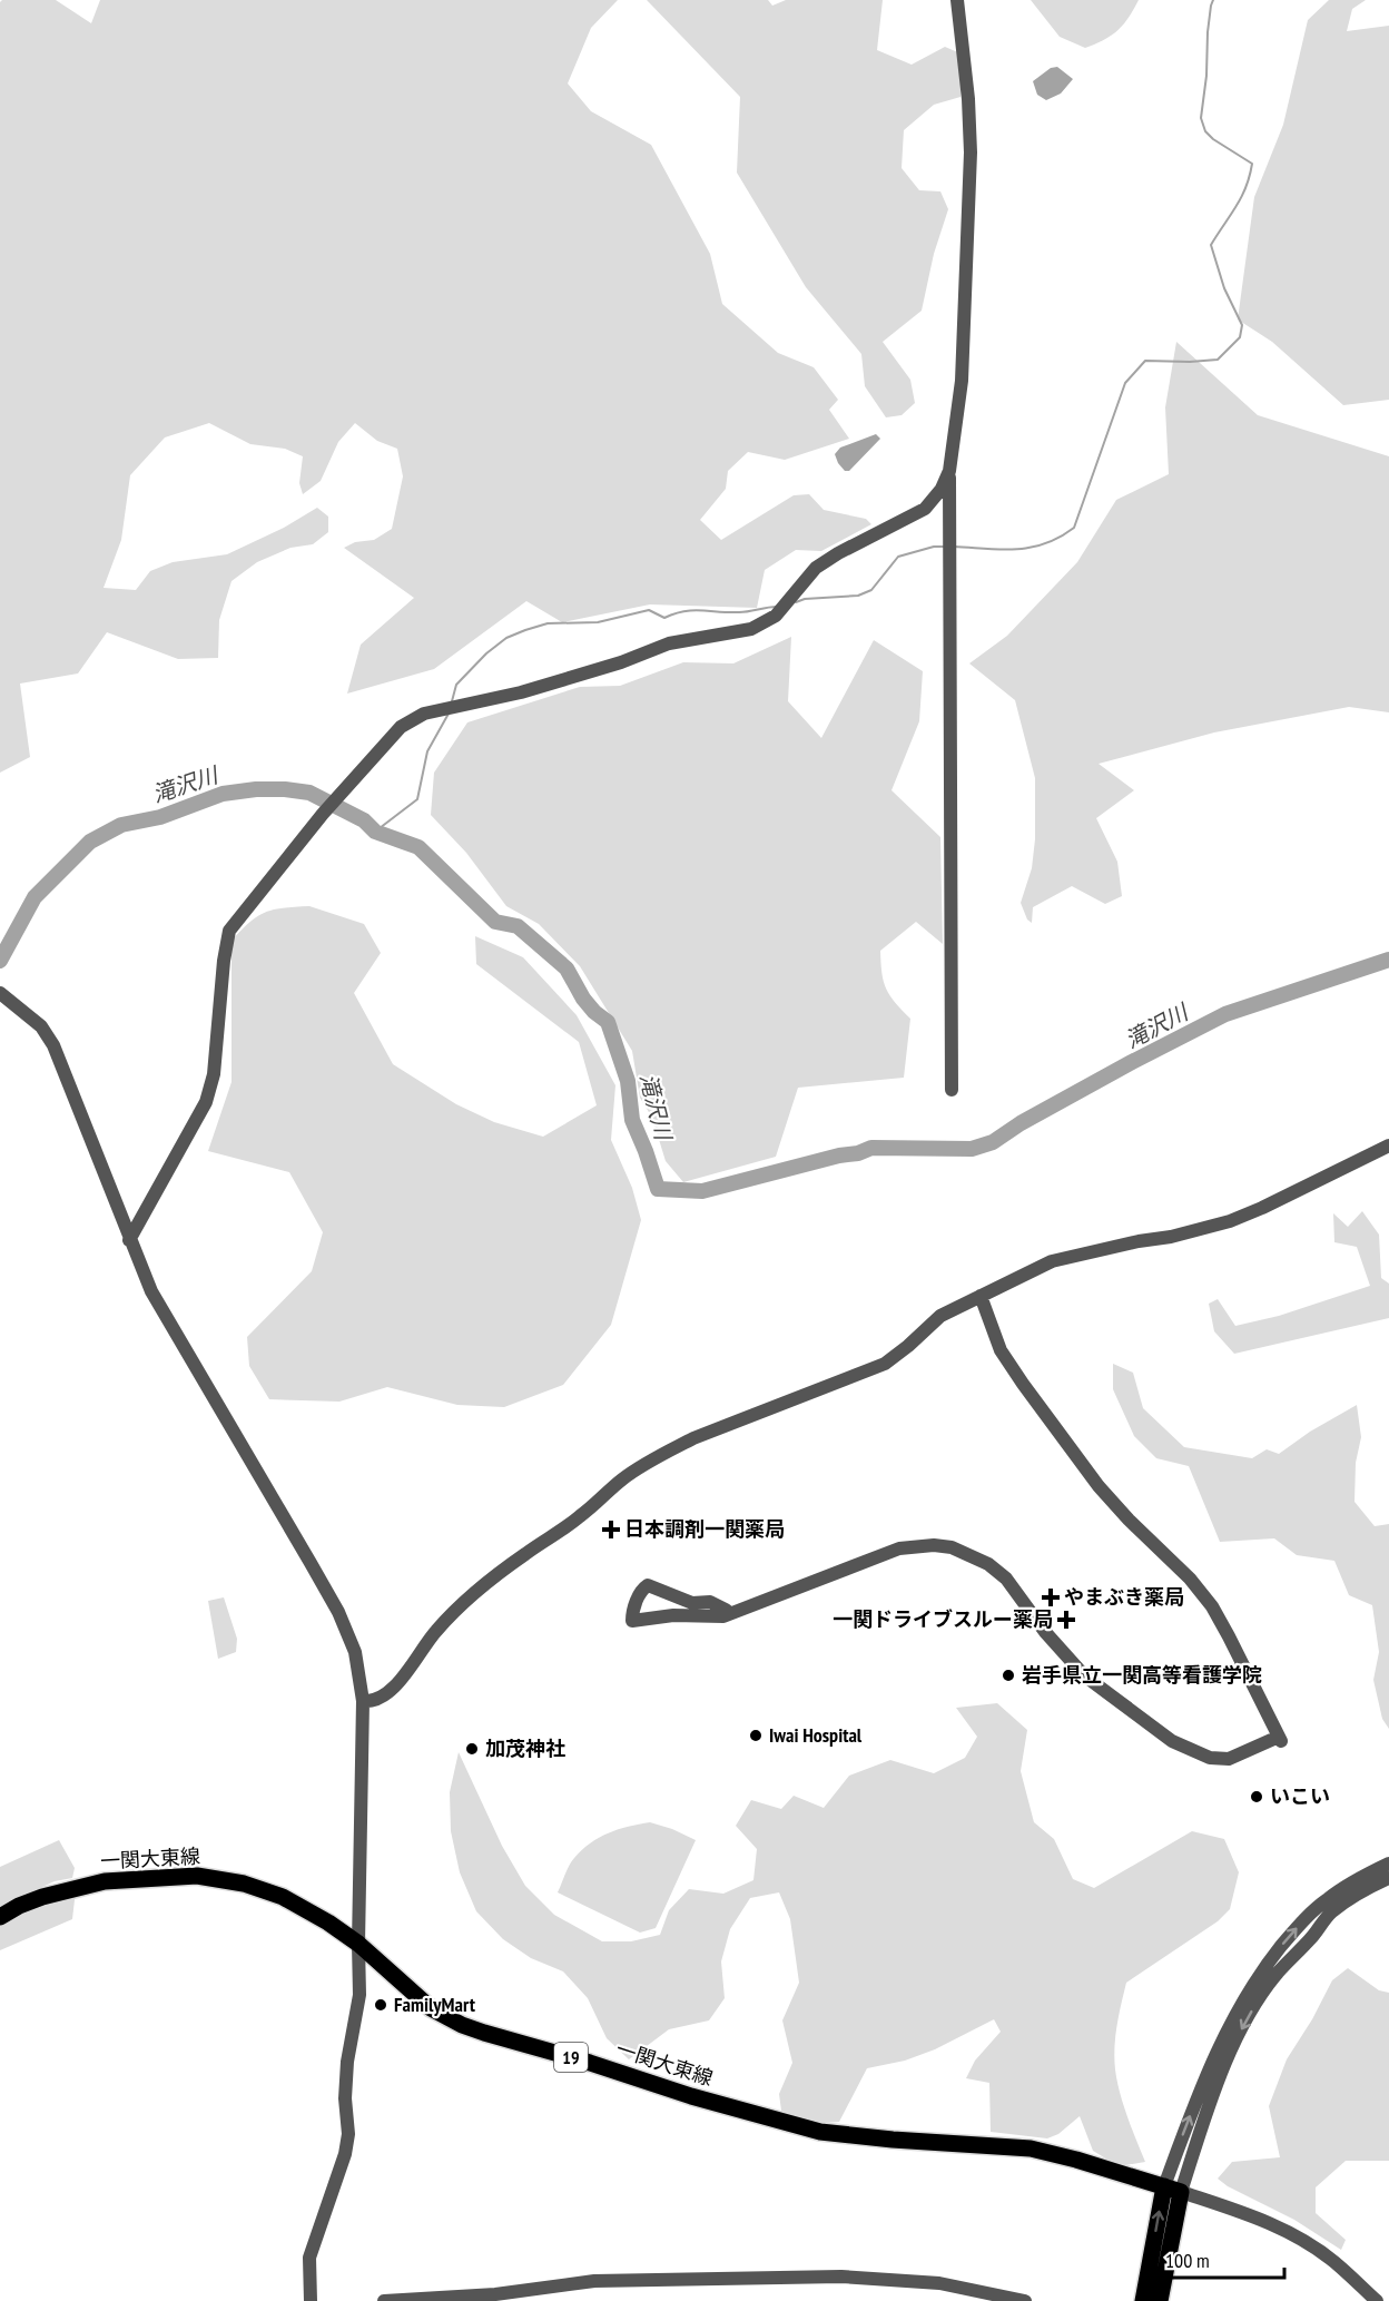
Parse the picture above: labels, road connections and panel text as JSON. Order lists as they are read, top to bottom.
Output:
{
  "streets": {
    "main road": ["一関大東線", "19"]
  },
  "water": ["滝沢川"],
  "places": {
    "health": ["日本調剤一関薬局", "やまぶき薬局", "一関ドライブスルー薬局"],
    "other": [
      "岩手県立一関高等看護学院",
      "Iwai Hospital",
      "加茂神社",
      "いこい",
      "FamilyMart"
    ]
  },
  "scale_bar": "100 m"
}
